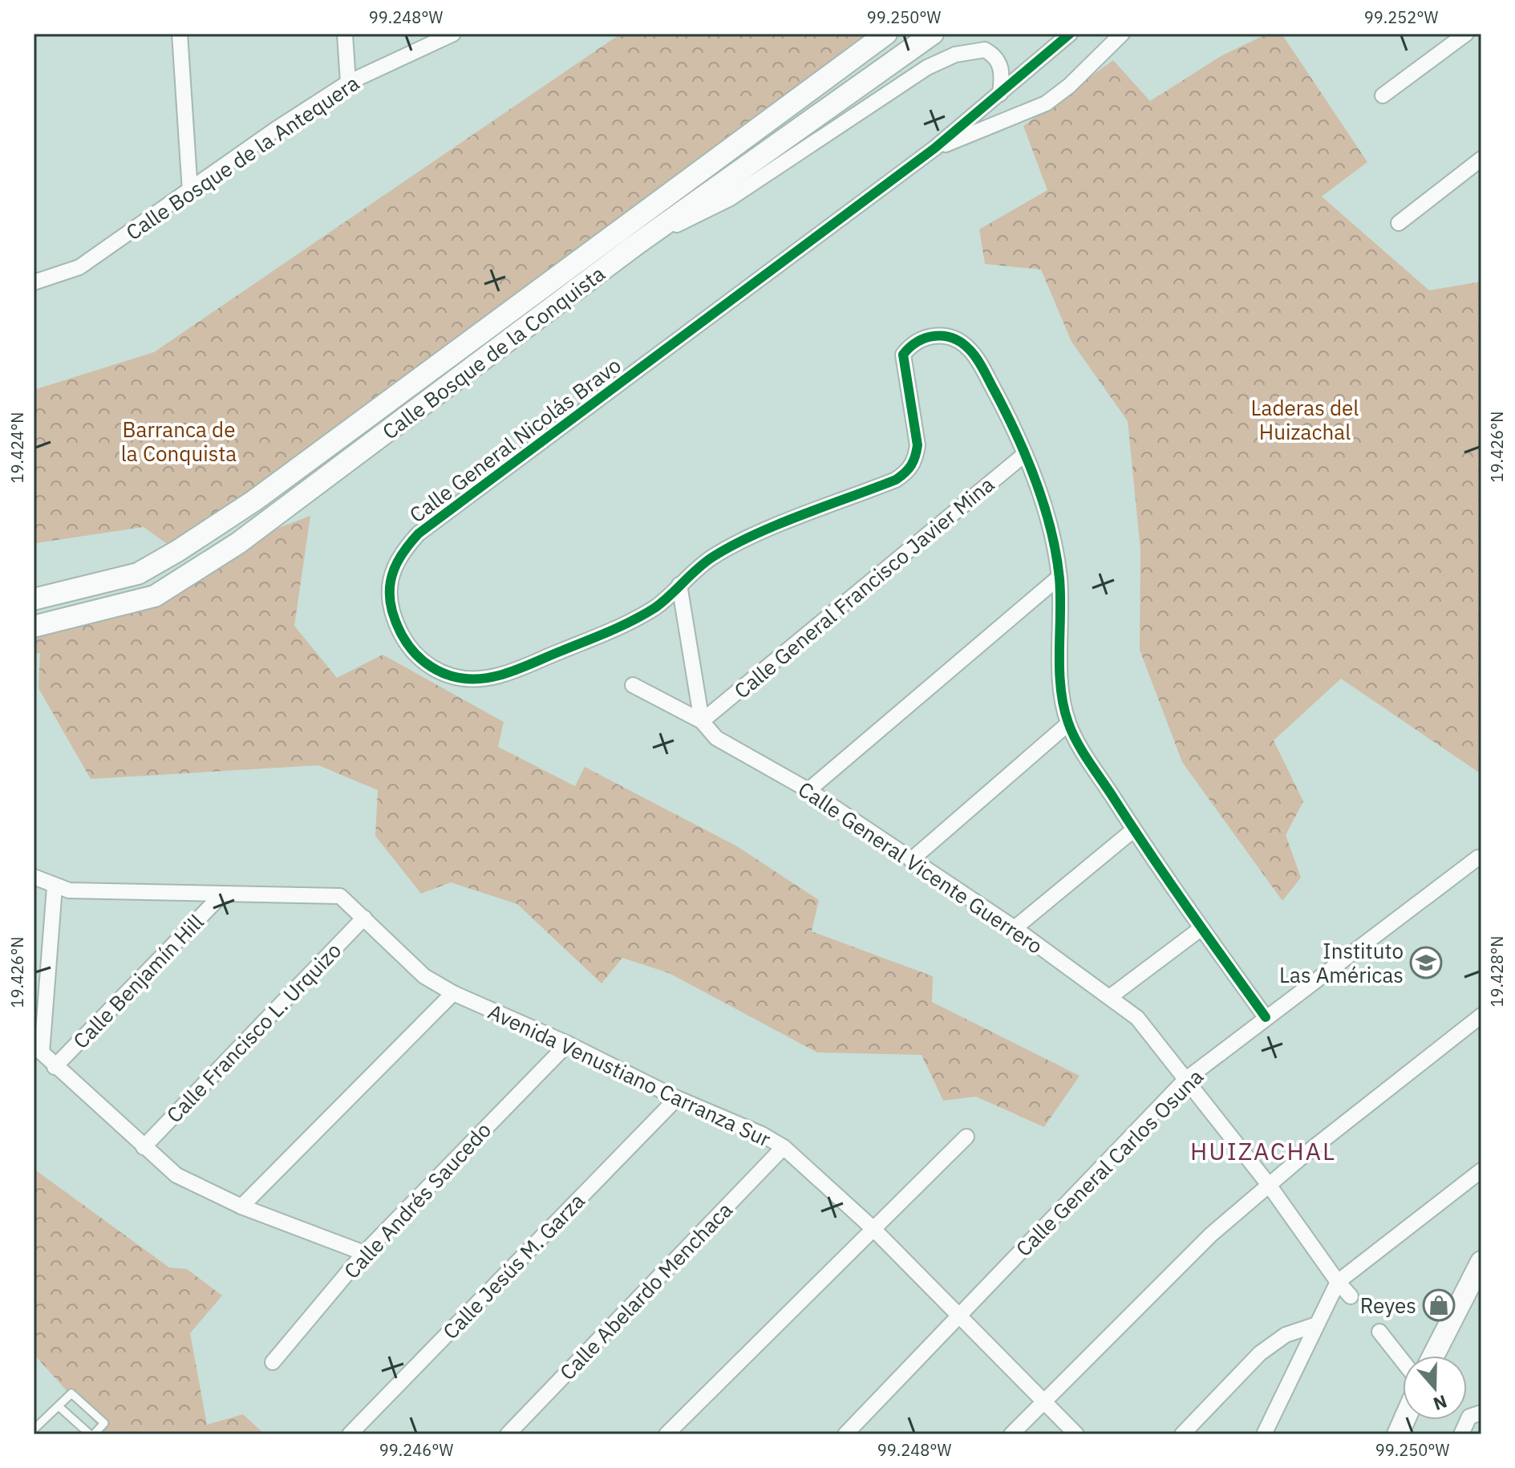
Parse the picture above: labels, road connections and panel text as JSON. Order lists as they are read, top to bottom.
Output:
{
  "streets": {
    "main road": ["Calle Bosque de la Conquista"],
    "street": [
      "Calle Bosque de la Antequera",
      "Calle General Nicolás Bravo",
      "Calle General Francisco Javier Mina",
      "Calle General Vicente Guerrero",
      "Calle Benjamín Hill",
      "Calle Francisco L. Urquizo",
      "Avenida Venustiano Carranza Sur",
      "Calle General Carlos Osuna",
      "Calle Andrés Saucedo",
      "Calle Jesús M. Garza",
      "Calle Abelardo Menchaca"
    ]
  },
  "crossings": [
    ["Calle General Nicolás Bravo", "Calle General Francisco Javier Mina"],
    ["Calle General Francisco Javier Mina", "Calle General Vicente Guerrero"],
    ["Calle General Vicente Guerrero", "Calle General Carlos Osuna"],
    ["Calle Benjamín Hill", "Avenida Venustiano Carranza Sur"],
    ["Calle Francisco L. Urquizo", "Avenida Venustiano Carranza Sur"],
    ["Avenida Venustiano Carranza Sur", "Calle General Carlos Osuna"],
    ["Avenida Venustiano Carranza Sur", "Calle Andrés Saucedo"],
    ["Avenida Venustiano Carranza Sur", "Calle Jesús M. Garza"],
    ["Avenida Venustiano Carranza Sur", "Calle Abelardo Menchaca"]
  ],
  "districts": ["HUIZACHAL"],
  "parks": ["Laderas del Huizachal", "Barranca de la Conquista"],
  "places": {
    "school or university": ["Instituto Las Américas"],
    "shop": ["Reyes"]
  },
  "north": "bottom",
  "coordinates": [
    "99.248°W",
    "99.250°W",
    "99.252°W",
    "19.426°N",
    "19.424°N",
    "19.428°N",
    "99.246°W"
  ]
}
